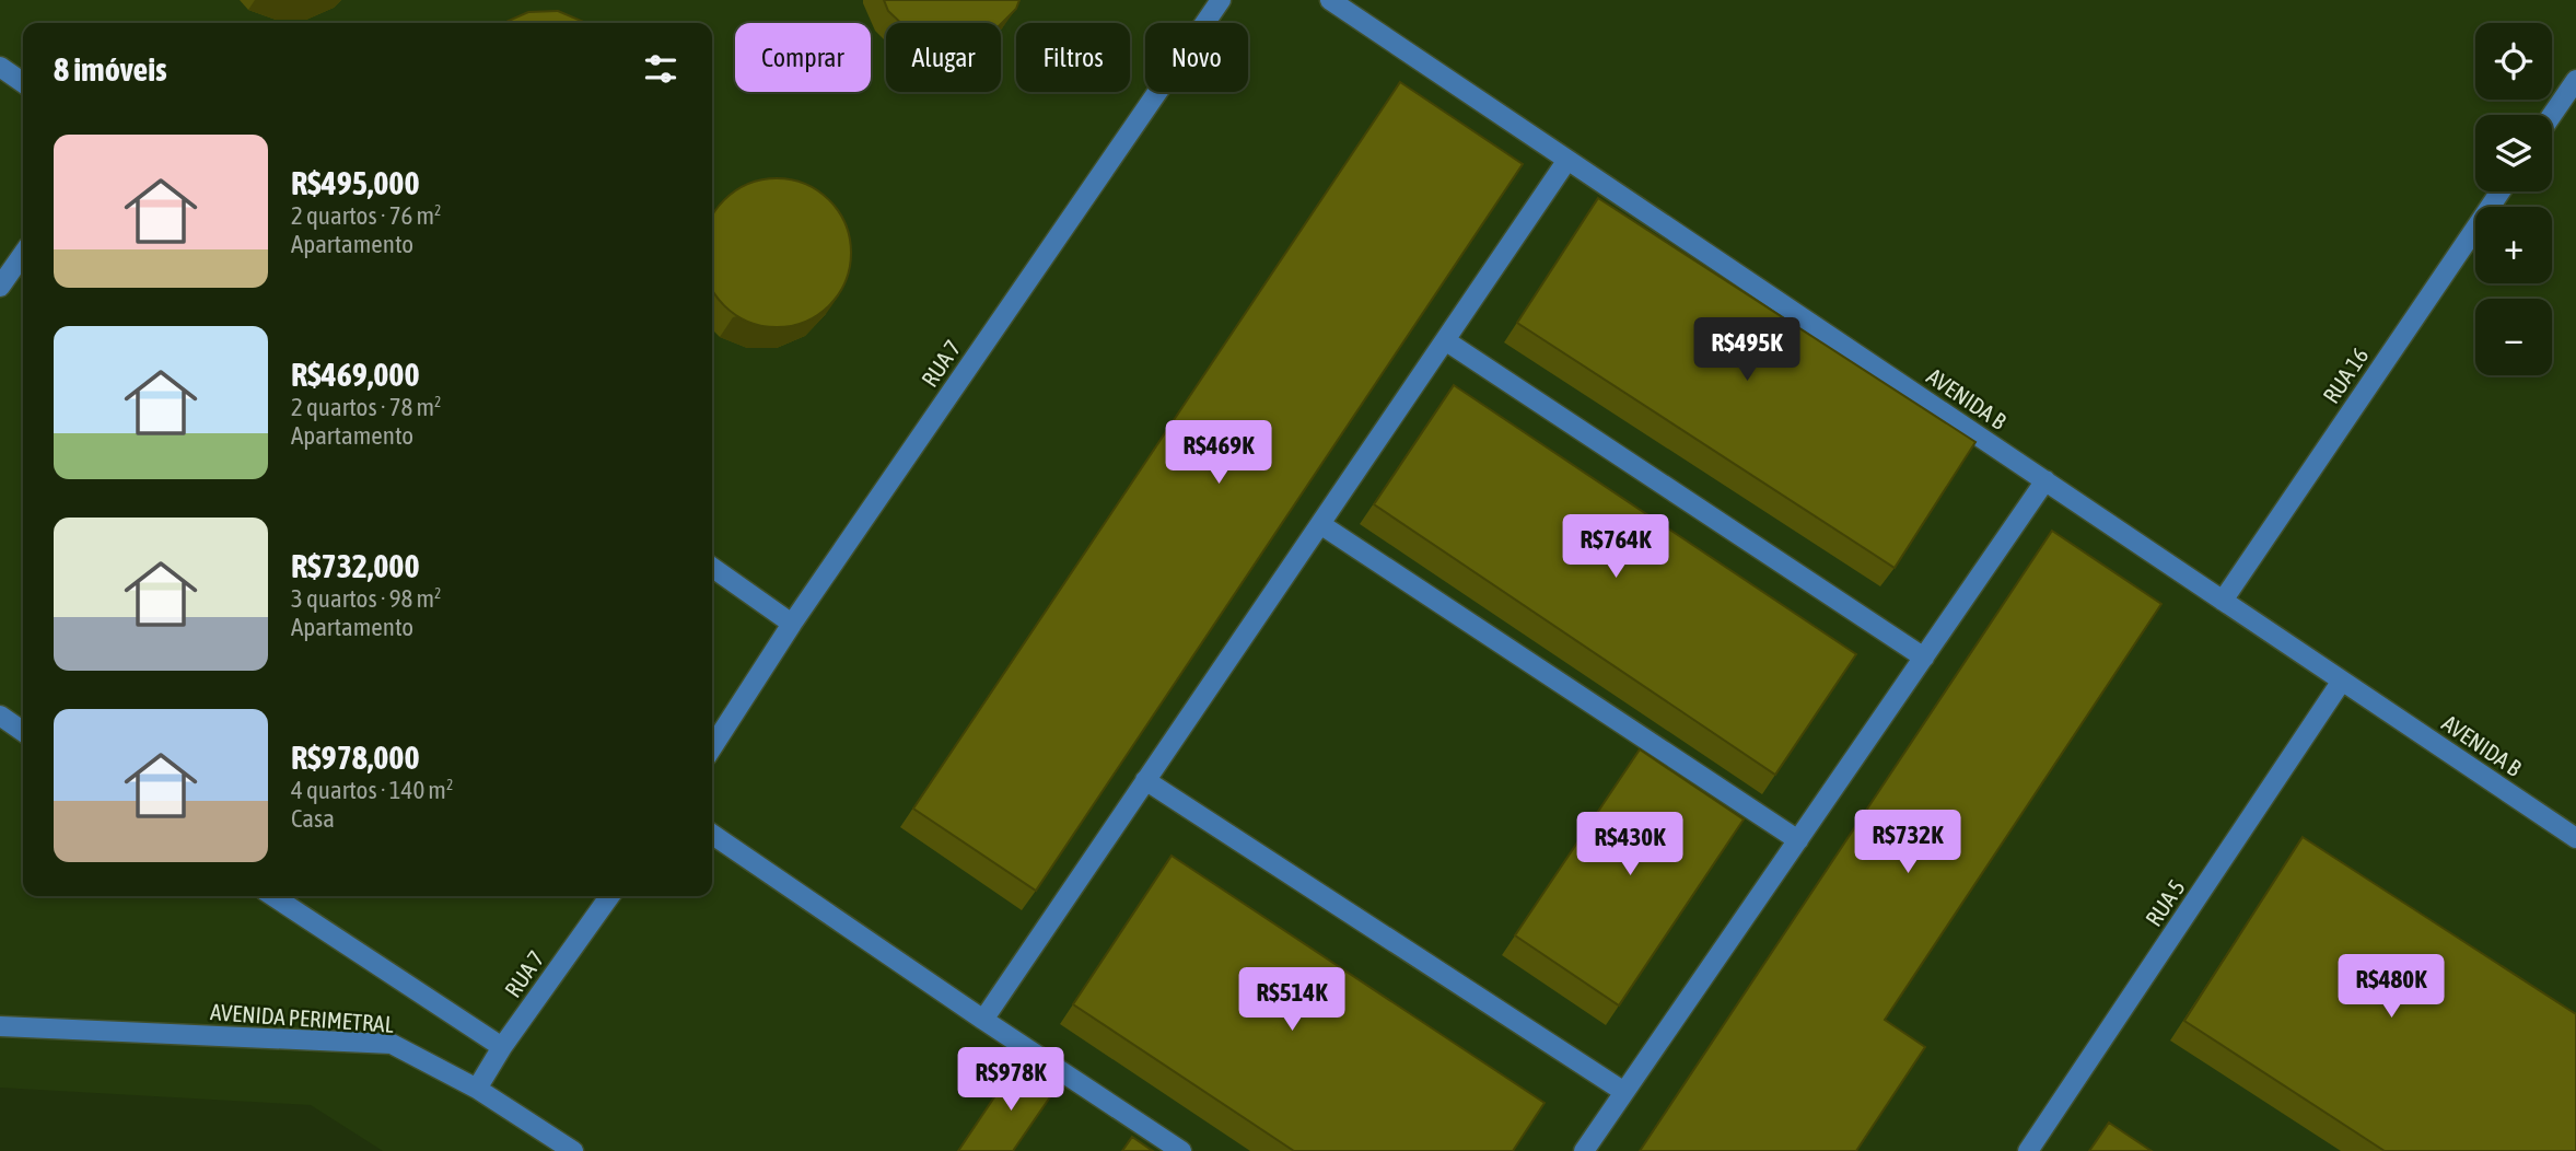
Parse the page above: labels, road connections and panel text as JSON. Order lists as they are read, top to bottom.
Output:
{
  "streets": {
    "lane": [
      "RUA 7",
      "RUA 16",
      "AVENIDA B",
      "RUA 5",
      "AVENIDA PERIMETRAL"
    ]
  },
  "crossings": [
    ["RUA 7", "AVENIDA PERIMETRAL"],
    ["RUA 16", "AVENIDA B"],
    ["AVENIDA B", "RUA 5"]
  ],
  "page": {
    "map_buttons": ["+", "−"],
    "chip": [
      "Comprar",
      "Alugar",
      "Filtros",
      "Novo"
    ],
    "heading": "8 imóveis",
    "list": [
      {
        "name": "R$495,000",
        "note": "2 quartos · 76 m² · Apartamento"
      },
      {
        "name": "R$469,000",
        "note": "2 quartos · 78 m² · Apartamento"
      },
      {
        "name": "R$732,000",
        "note": "3 quartos · 98 m² · Apartamento"
      },
      {
        "name": "R$978,000",
        "note": "4 quartos · 140 m² · Casa"
      }
    ],
    "price": [
      "R$495K",
      "R$469K",
      "R$764K",
      "R$732K",
      "R$430K",
      "R$480K",
      "R$514K",
      "R$978K"
    ]
  }
}
